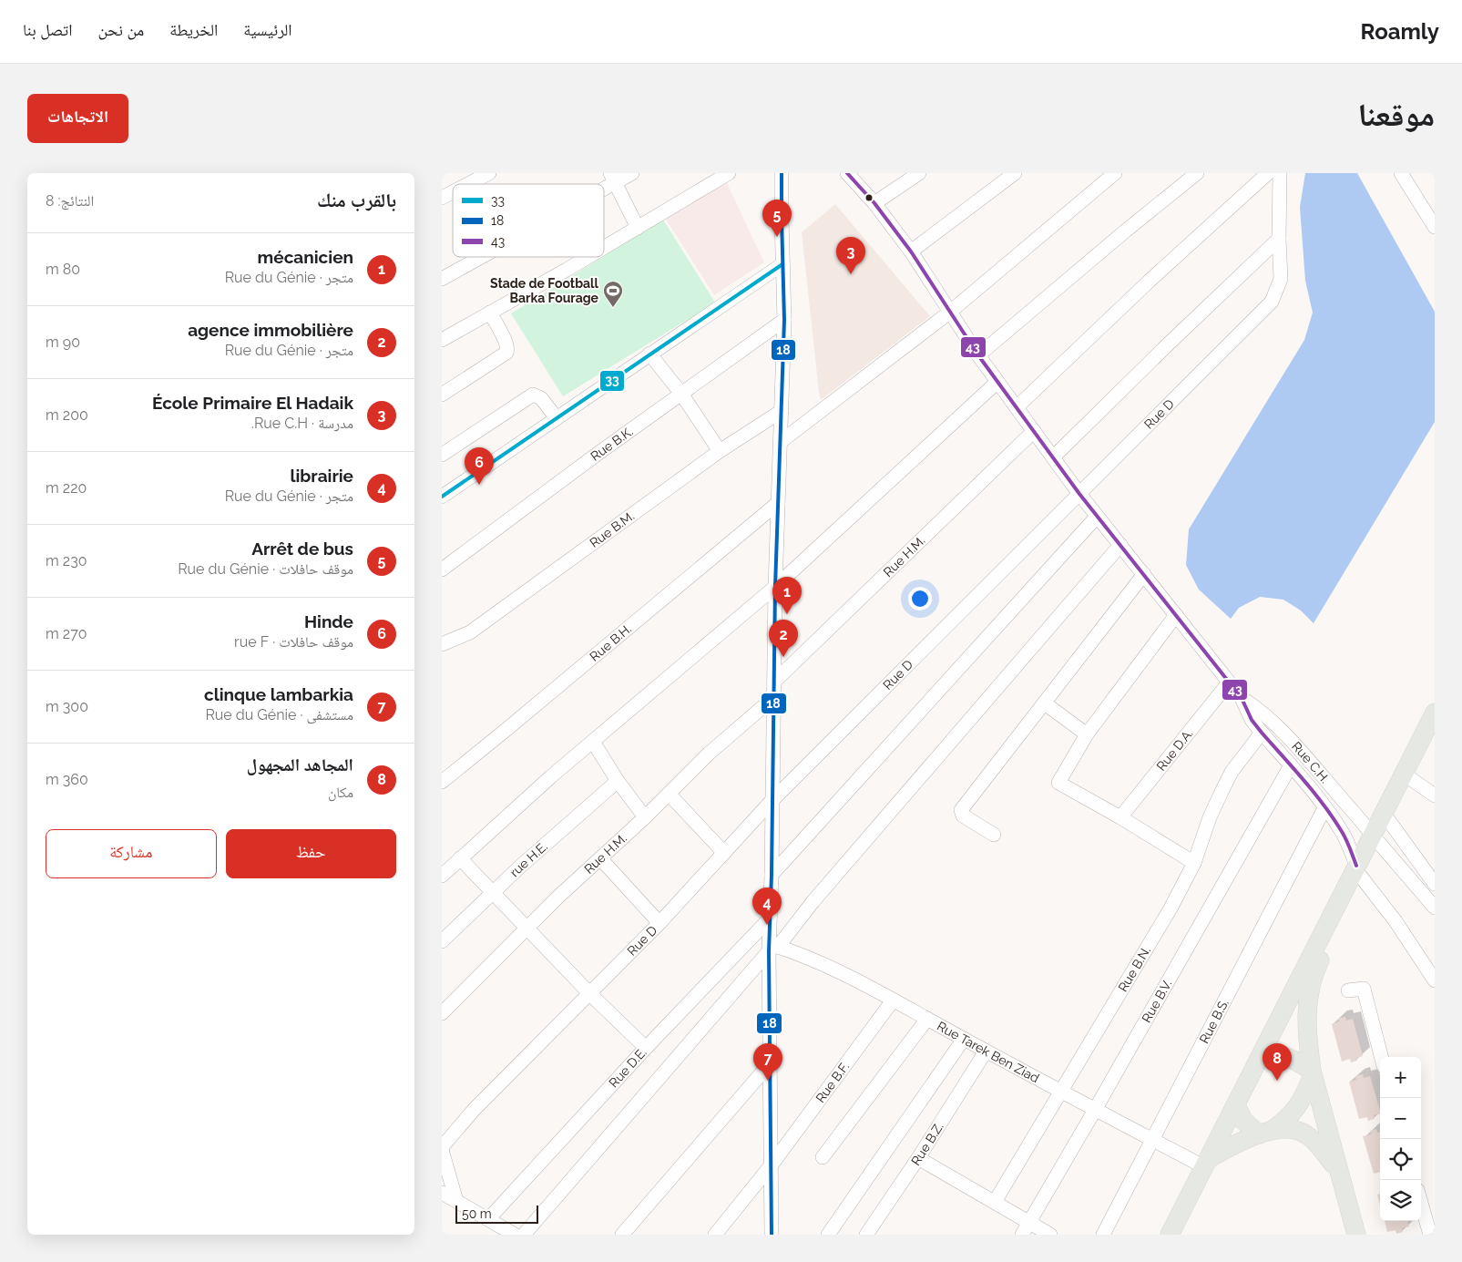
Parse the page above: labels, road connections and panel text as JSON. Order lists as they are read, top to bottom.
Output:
{
  "streets": {
    "street": [
      "Rue D",
      "Rue B.K.",
      "Rue B.M.",
      "Rue H.M.",
      "Rue B.H.",
      "Rue D.A.",
      "Rue C.H.",
      "rue H.E.",
      "Rue B.N.",
      "Rue B.V.",
      "Rue B.S.",
      "Rue Tarek Ben Ziad",
      "Rue D.E.",
      "Rue B.F.",
      "Rue B.Z."
    ]
  },
  "crossings": [
    ["Rue D", "Rue C.H."],
    ["Rue H.M.", "Rue C.H."],
    ["Rue D.A.", "Rue C.H."],
    ["Rue C.H.", "Rue B.N."],
    ["Rue C.H.", "Rue B.V."],
    ["Rue C.H.", "Rue B.S."],
    ["Rue B.N.", "Rue Tarek Ben Ziad"],
    ["Rue B.V.", "Rue Tarek Ben Ziad"],
    ["Rue B.S.", "Rue Tarek Ben Ziad"],
    ["Rue Tarek Ben Ziad", "Rue B.F."],
    ["Rue Tarek Ben Ziad", "Rue B.Z."]
  ],
  "places": {
    "sports": ["Stade de Football Barka Fourage"]
  },
  "lines": ["transit line 18", "transit line 43", "transit line 33"],
  "legend": ["33", "18", "43"],
  "scale_bar": "50 m",
  "page": {
    "header": "Roamly",
    "nav": [
      "الرئيسية",
      "الخريطة",
      "من نحن",
      "اتصل بنا"
    ],
    "title": "موقعنا",
    "buttons": [
      "الاتجاهات",
      ["حفظ", "مشاركة"]
    ],
    "heading": ["بالقرب منك", "النتائج: 8"],
    "pins": [
      "5",
      "3",
      "6",
      "1",
      "2",
      "4",
      "7",
      "8"
    ],
    "list": [
      {
        "mark": "1",
        "name": "mécanicien",
        "note": "متجر · Rue du Génie",
        "value": "80 m"
      },
      {
        "mark": "2",
        "name": "agence immobilière",
        "note": "متجر · Rue du Génie",
        "value": "90 m"
      },
      {
        "mark": "3",
        "name": "École Primaire El Hadaik",
        "note": "مدرسة · Rue C.H.",
        "value": "200 m"
      },
      {
        "mark": "4",
        "name": "librairie",
        "note": "متجر · Rue du Génie",
        "value": "220 m"
      },
      {
        "mark": "5",
        "name": "Arrêt de bus",
        "note": "موقف حافلات · Rue du Génie",
        "value": "230 m"
      },
      {
        "mark": "6",
        "name": "Hinde",
        "note": "موقف حافلات · rue F",
        "value": "270 m"
      },
      {
        "mark": "7",
        "name": "clinque lambarkia",
        "note": "مستشفى · Rue du Génie",
        "value": "300 m"
      },
      {
        "mark": "8",
        "name": "المجاهد المجهول",
        "note": "مكان",
        "value": "360 m"
      }
    ],
    "map_buttons": ["+", "−"],
    "scale": "50 m"
  }
}
